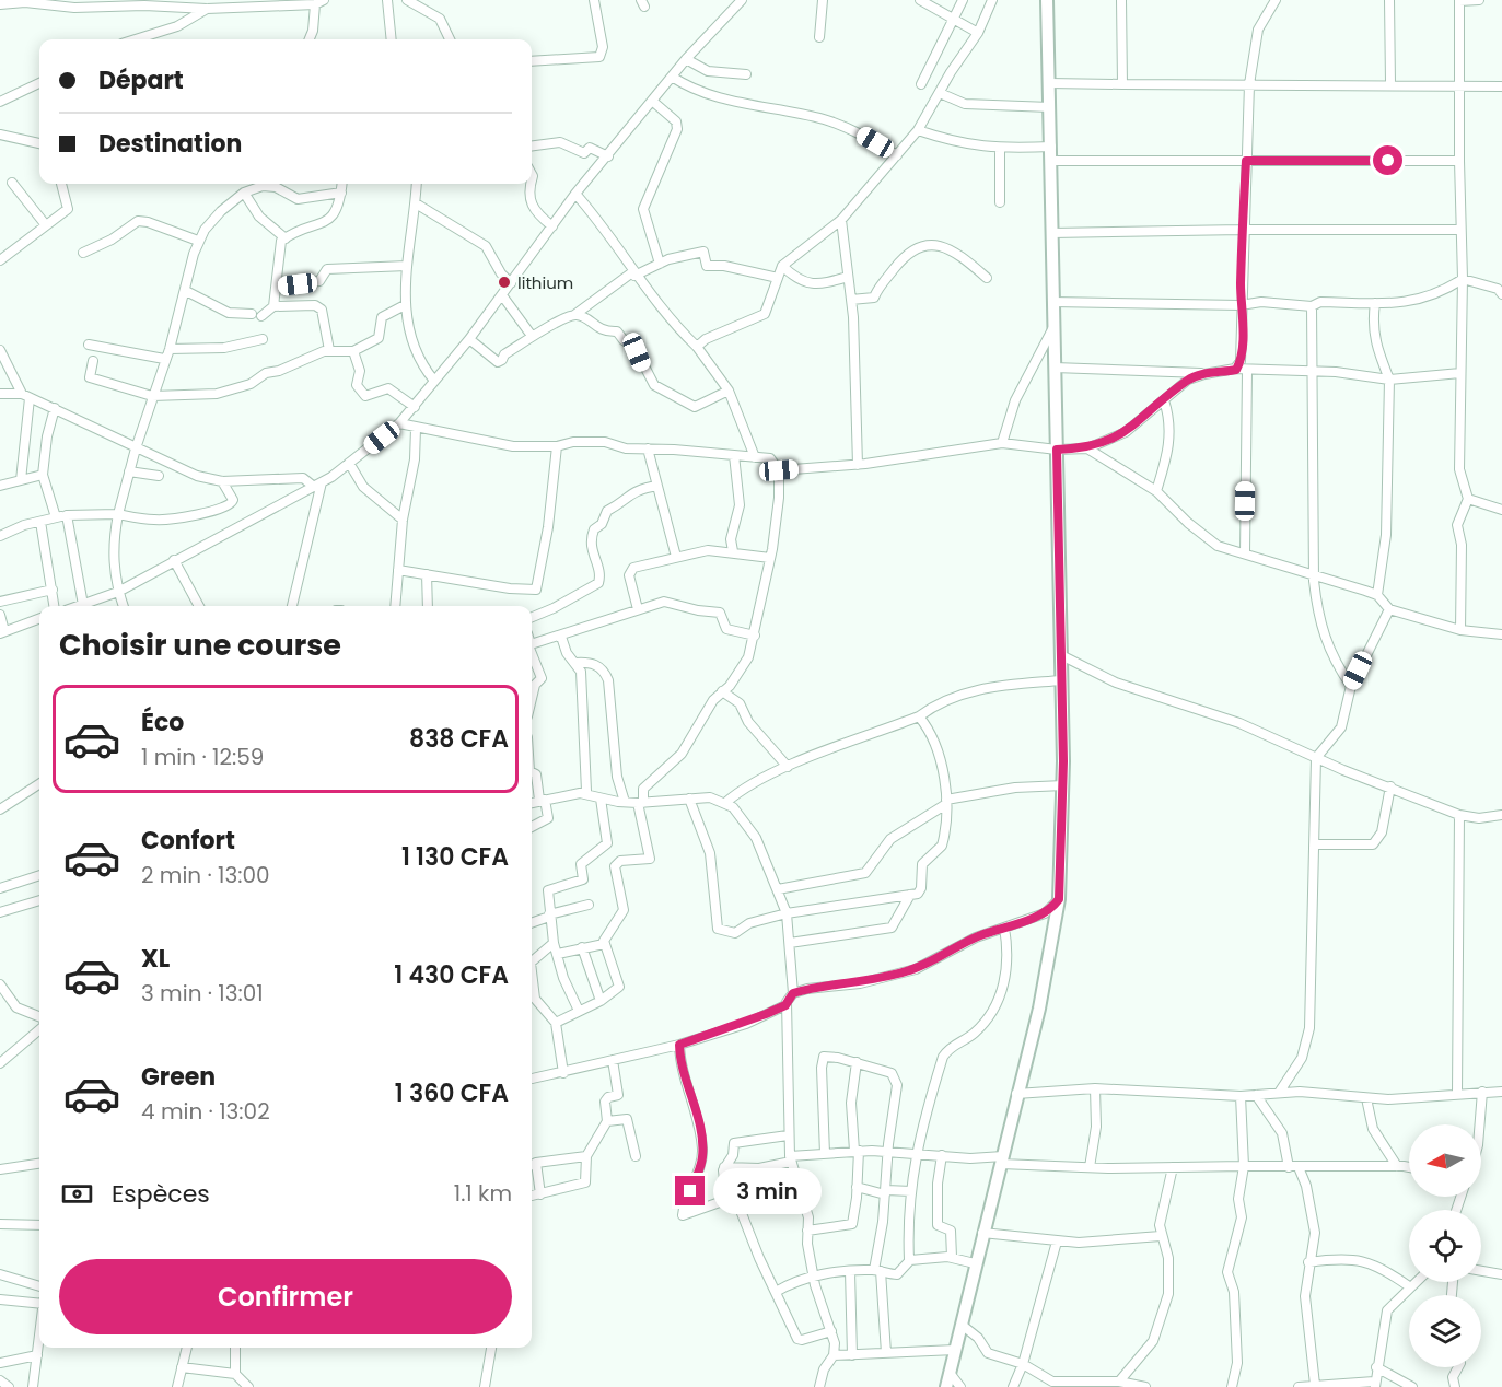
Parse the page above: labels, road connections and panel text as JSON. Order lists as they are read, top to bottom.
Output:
{
  "places": ["lithium"],
  "north": "left",
  "page": {
    "banner": ["Départ", "Destination"],
    "heading": "Choisir une course",
    "list": [
      {
        "name": "Éco",
        "note": "1 min · 12:59",
        "value": "838 CFA"
      },
      {
        "name": "Confort",
        "note": "2 min · 13:00",
        "value": "1 130 CFA"
      },
      {
        "name": "XL",
        "note": "3 min · 13:01",
        "value": "1 430 CFA"
      },
      {
        "name": "Green",
        "note": "4 min · 13:02",
        "value": "1 360 CFA"
      }
    ],
    "pay": ["Espèces", "1.1 km"],
    "bubble": "3 min",
    "buttons": "Confirmer"
  }
}
